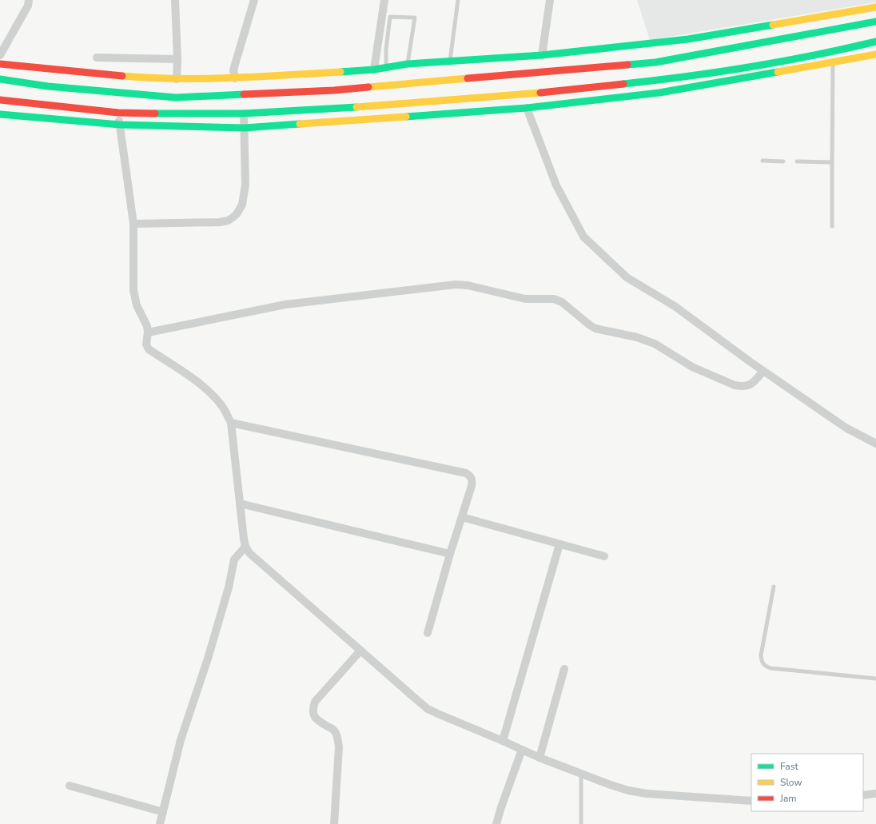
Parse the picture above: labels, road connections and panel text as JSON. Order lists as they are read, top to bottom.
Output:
{
  "legend": ["Fast", "Slow", "Jam"]
}
